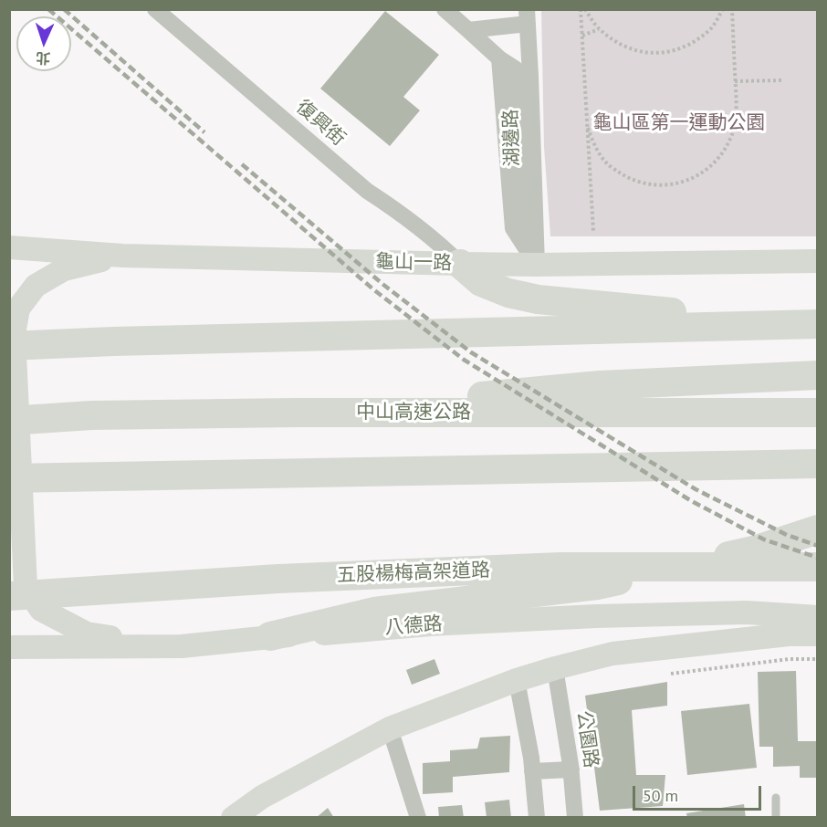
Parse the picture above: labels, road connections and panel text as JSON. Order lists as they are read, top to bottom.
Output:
{
  "streets": {
    "highway": ["中山高速公路", "五股楊梅高架道路"],
    "street": [
      "復興街",
      "湖邊路",
      "龜山一路",
      "八德路",
      "公園路"
    ]
  },
  "crossings": [
    ["復興街", "龜山一路"],
    ["湖邊路", "龜山一路"]
  ],
  "parks": ["龜山區第一運動公園"],
  "scale_bar": "50 m",
  "north": "bottom"
}
